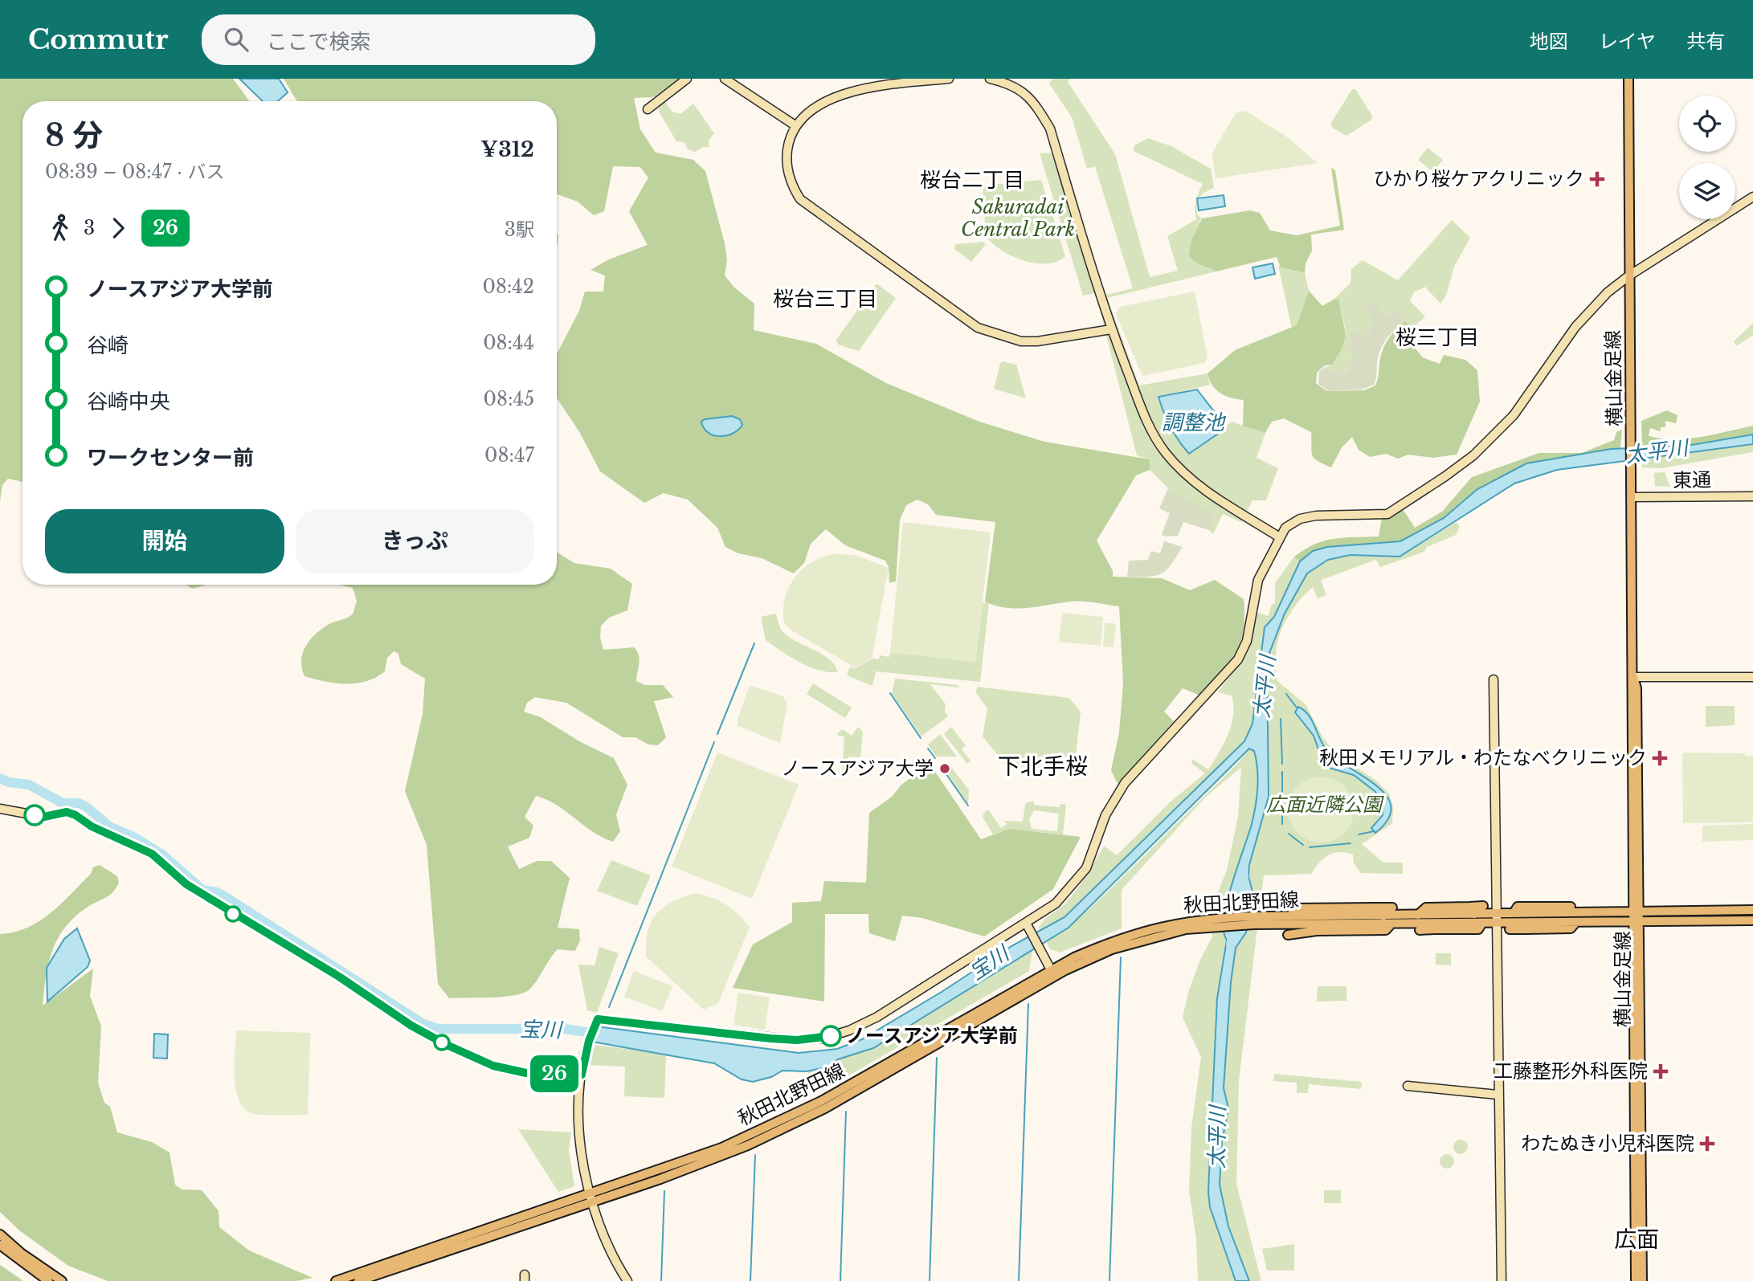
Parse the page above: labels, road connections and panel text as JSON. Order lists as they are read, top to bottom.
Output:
{
  "streets": {
    "main road": ["横山金足線", "秋田北野田線"],
    "street": ["東通"]
  },
  "crossings": [
    ["横山金足線", "東通"],
    ["横山金足線", "秋田北野田線"]
  ],
  "districts": [
    "桜台二丁目",
    "桜台三丁目",
    "桜三丁目",
    "下北手桜",
    "広面"
  ],
  "water": ["調整池", "太平川", "宝川"],
  "parks": ["Sakuradai Central Park", "広面近隣公園"],
  "places": {
    "health": [
      "ひかり桜ケアクリニック",
      "秋田メモリアル・わたなべクリニック",
      "工藤整形外科医院",
      "わたぬき小児科医院"
    ],
    "other": ["ノースアジア大学", "ノースアジア大学前"]
  },
  "lines": ["bus line 26"],
  "page": {
    "header": "Commutr",
    "search": "ここで検索",
    "nav": ["地図", "レイヤ", "共有"],
    "on_map": "26",
    "heading": ["8 分", "08:39 – 08:47 · バス", "¥312"],
    "legs": ["3", "26", "3駅"],
    "list": [
      {
        "name": "ノースアジア大学前",
        "value": "08:42"
      },
      {
        "name": "谷崎",
        "value": "08:44"
      },
      {
        "name": "谷崎中央",
        "value": "08:45"
      },
      {
        "name": "ワークセンター前",
        "value": "08:47"
      }
    ],
    "buttons": ["開始", "きっぷ"]
  }
}
